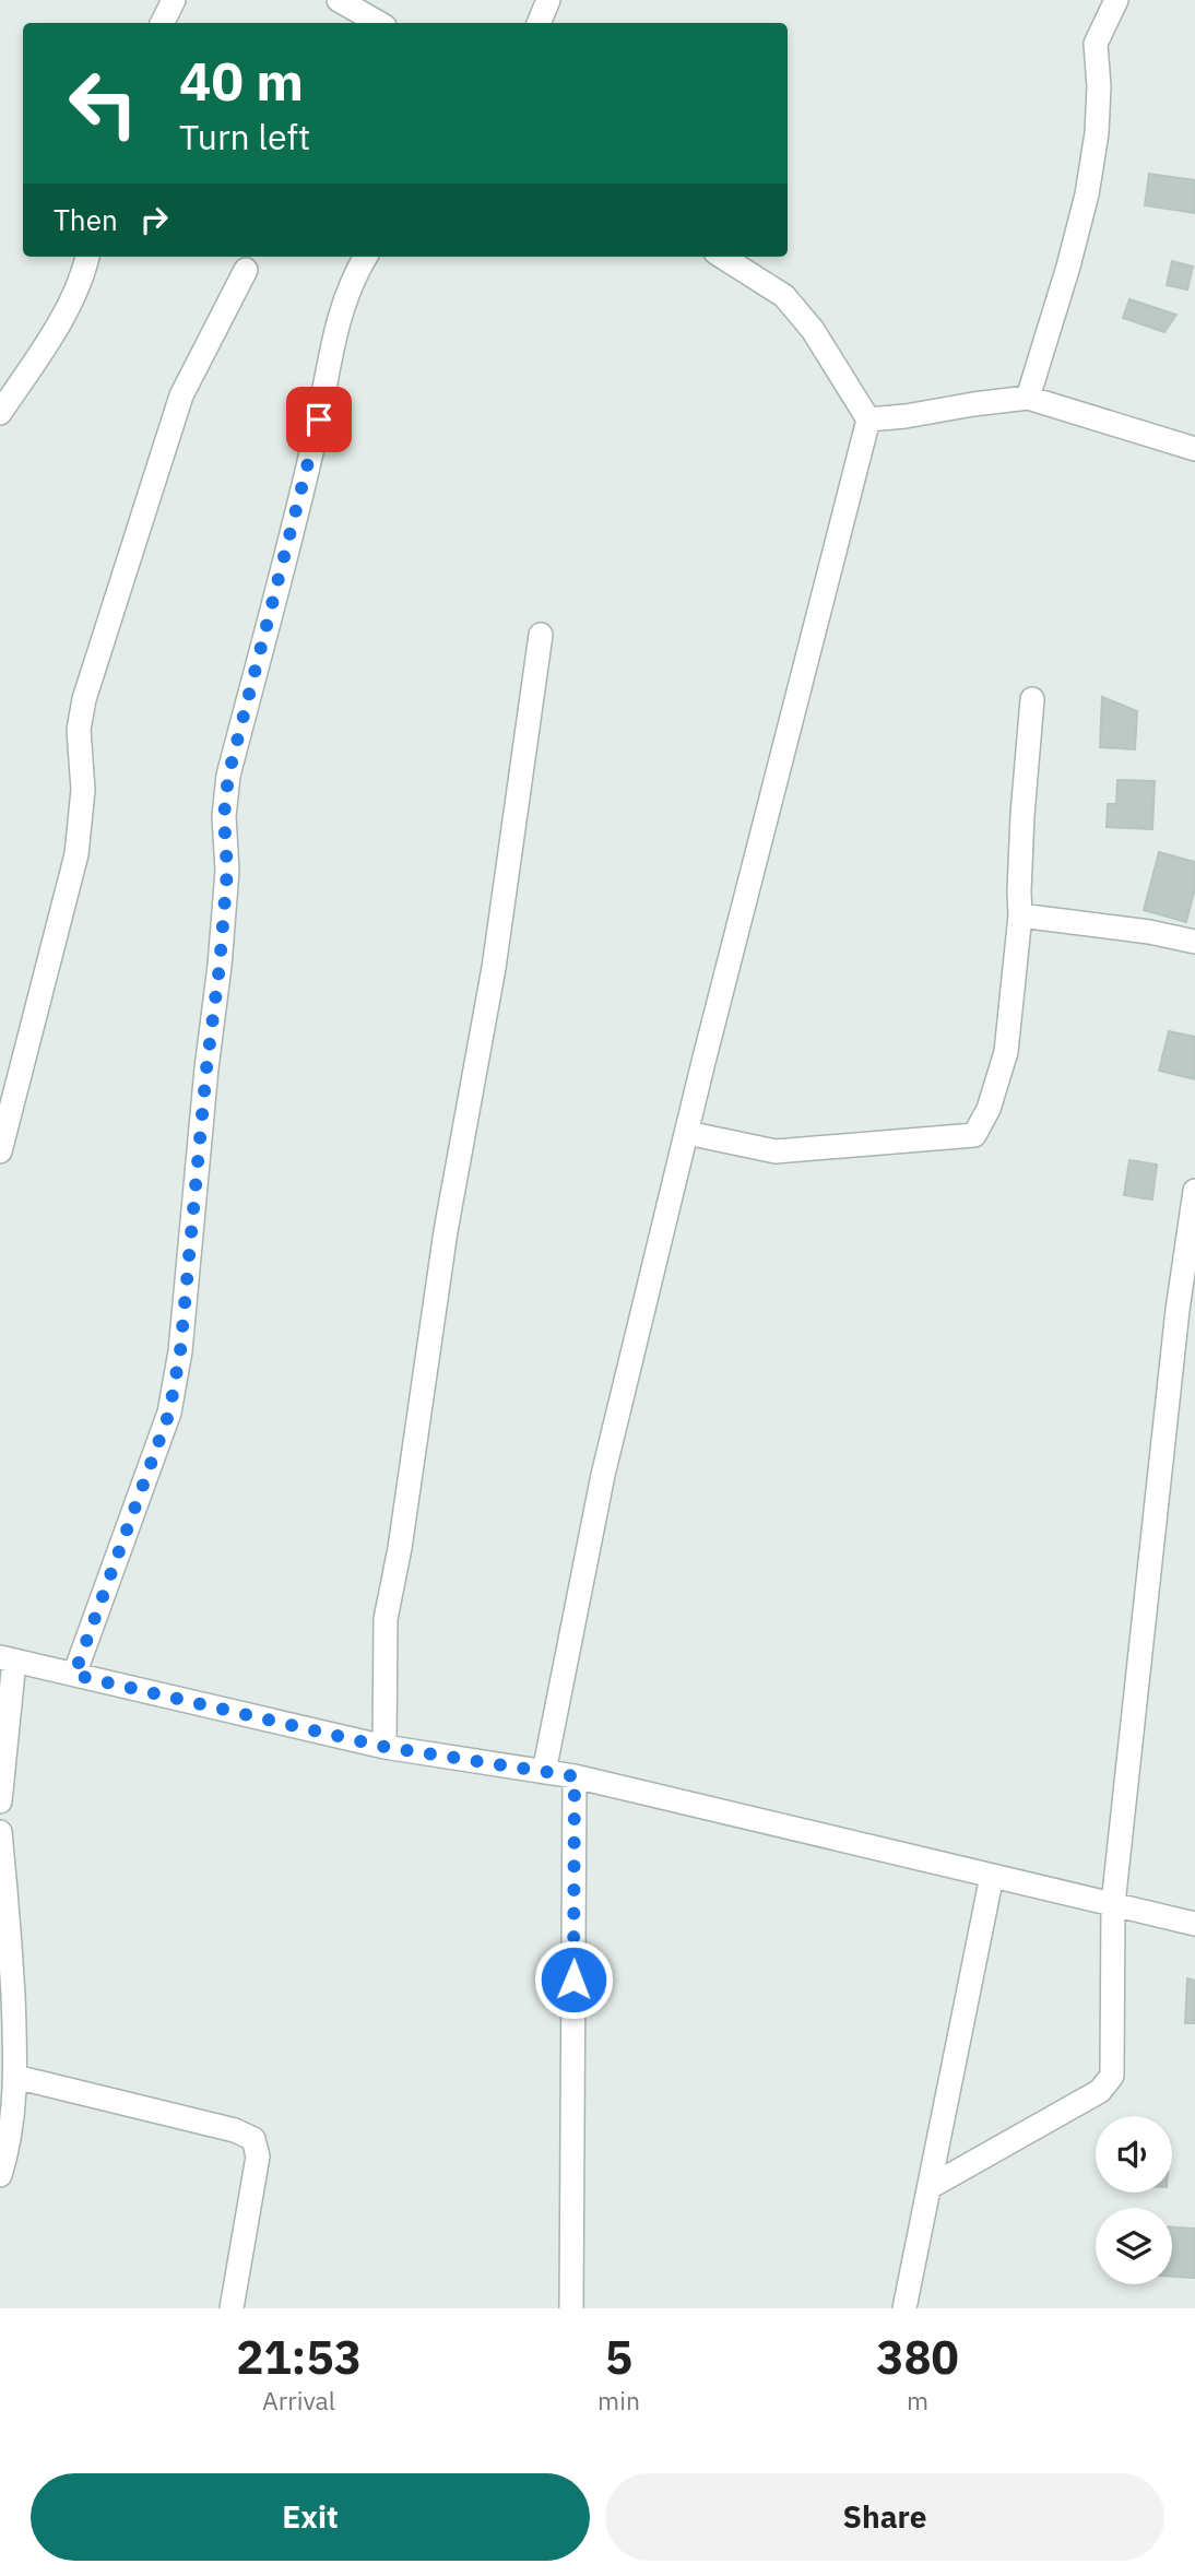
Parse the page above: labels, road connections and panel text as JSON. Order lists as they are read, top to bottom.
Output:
{
  "page": {
    "turn": ["40 m", "Turn left"],
    "then": "Then",
    "eta": [
      "21:53",
      "Arrival",
      "5",
      "min",
      "380",
      "m"
    ],
    "buttons": ["Exit", "Share"]
  }
}
